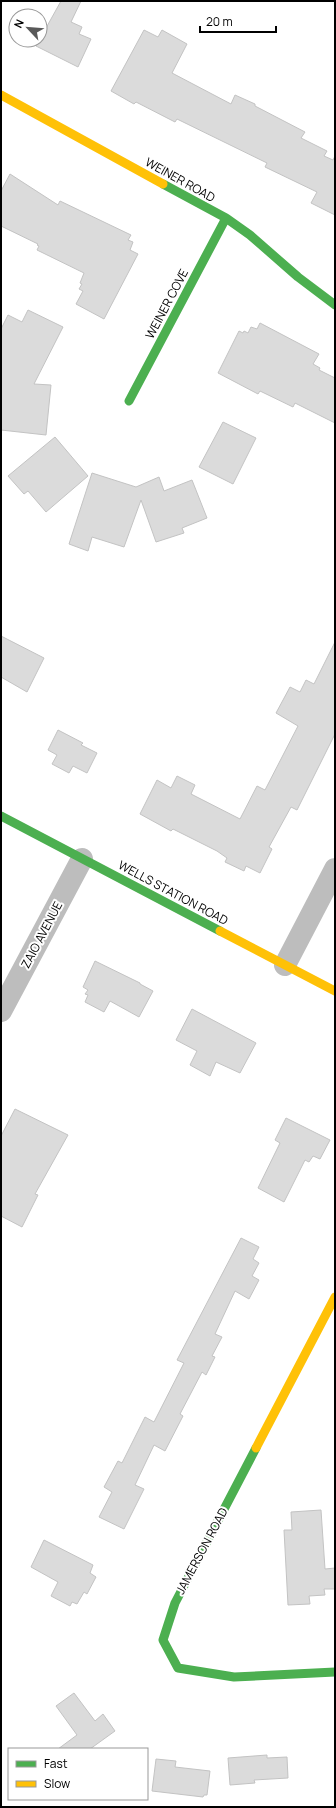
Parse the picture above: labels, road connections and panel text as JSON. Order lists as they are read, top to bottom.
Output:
{
  "streets": {
    "street": [
      "WEINER ROAD",
      "WEINER COVE",
      "WELLS STATION ROAD",
      "ZAIO AVENUE",
      "JAMERSON ROAD"
    ]
  },
  "crossings": [
    ["WEINER ROAD", "WEINER COVE"],
    ["WELLS STATION ROAD", "ZAIO AVENUE"]
  ],
  "legend": ["Fast", "Slow"],
  "scale_bar": "20 m",
  "north": "top left"
}
